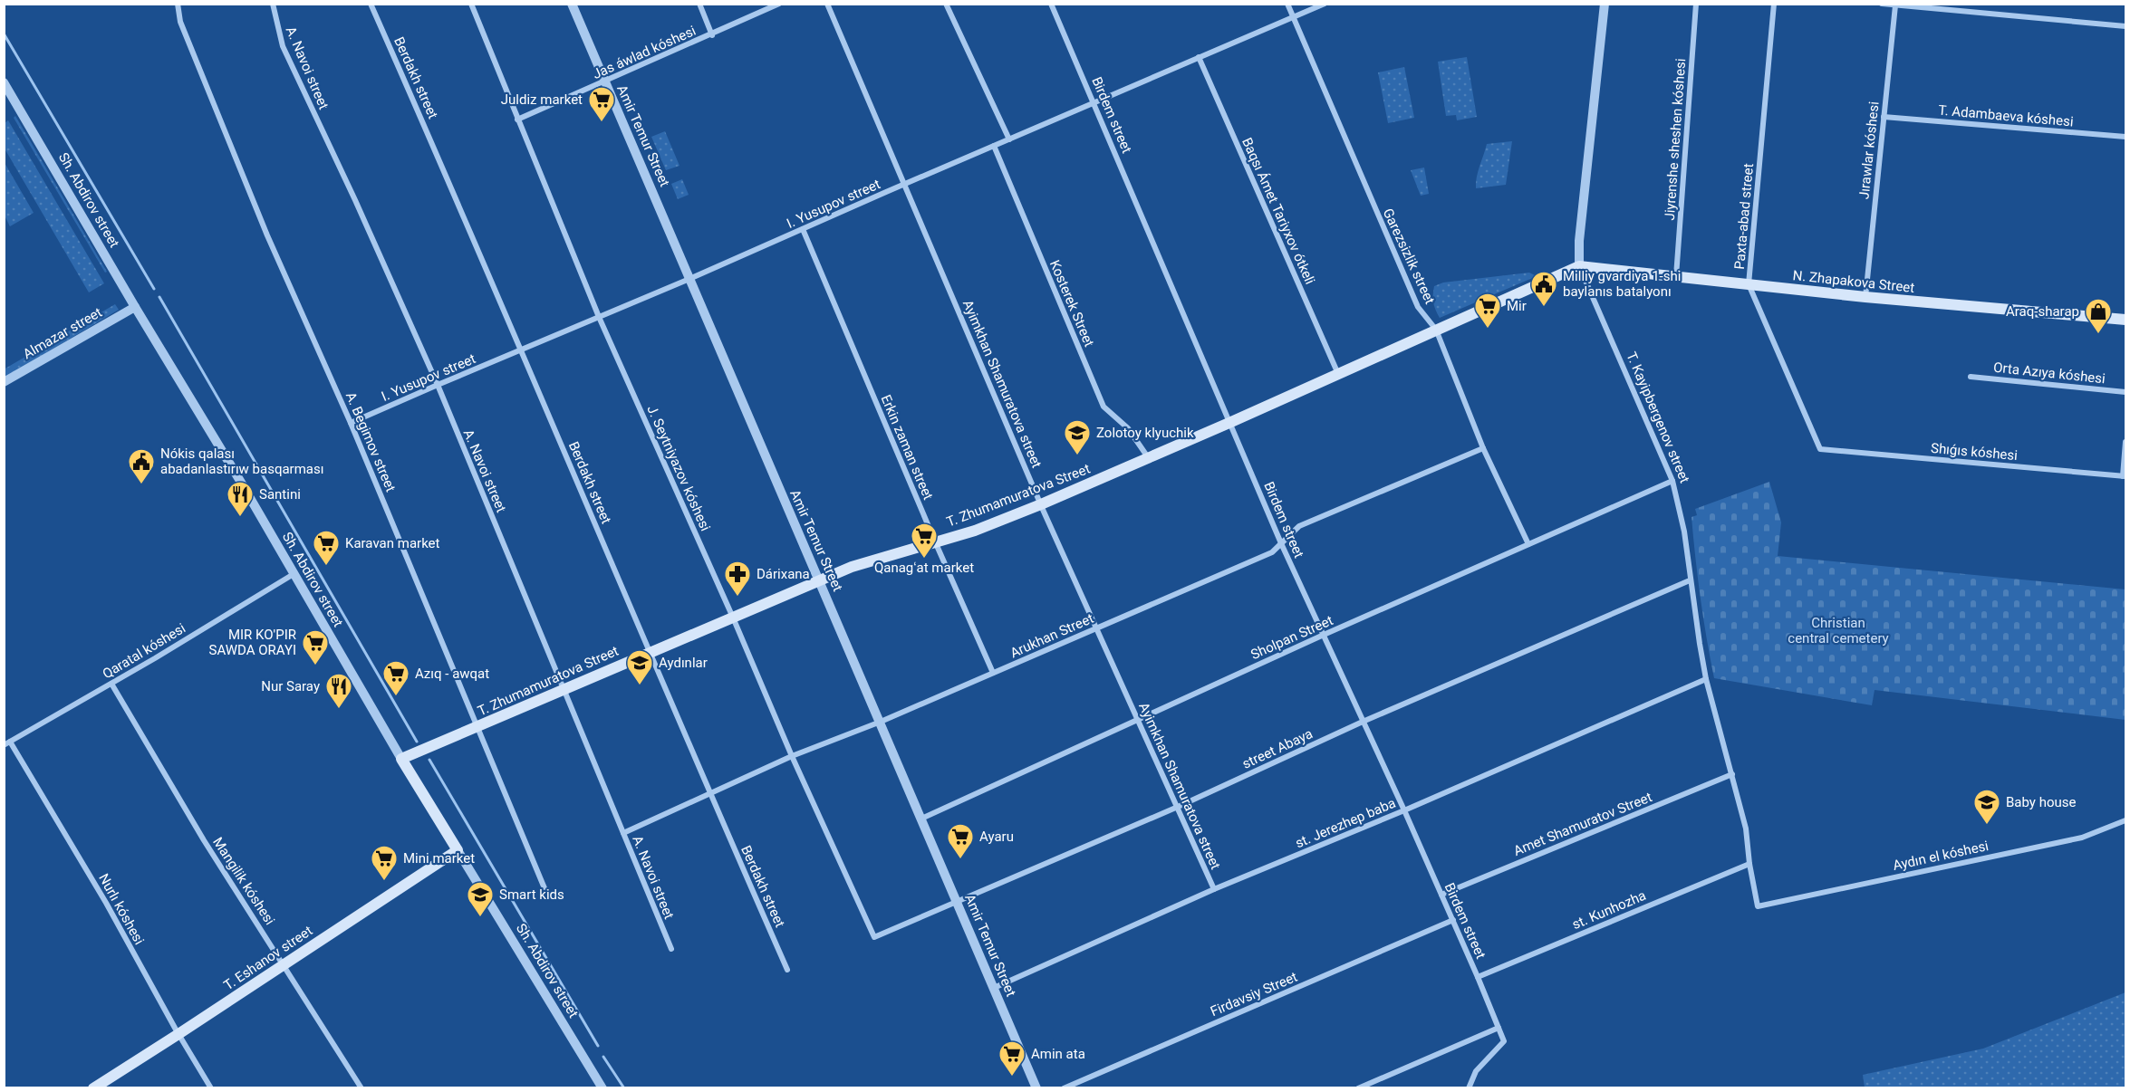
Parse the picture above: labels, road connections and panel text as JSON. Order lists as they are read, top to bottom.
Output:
{
  "streets": {
    "main road": [
      "Sh. Abdirov street",
      "N. Zhapakova Street",
      "T. Zhumamuratova Street",
      "T. Eshanov street"
    ],
    "street": [
      "Jas áwlad kóshesi",
      "A. Navoi street",
      "Berdakh street",
      "Birdem street",
      "T. Adambaeva kóshesi",
      "Amir Temur Street",
      "Jiyrenshe sheshen kóshesi",
      "Jırawlar kóshesi",
      "I. Yusupov street",
      "Baqsı Ámet Tariyxov ótkeli",
      "Paxta-abad street",
      "Garezsizlik street",
      "Kosterek Street",
      "Almazar street",
      "Orta Azıya kóshesi",
      "Ayimkhan Shamuratova street",
      "T. Kayipbergenov street",
      "A. Begimov street",
      "Erkin zaman street",
      "Shıǵıs kóshesi",
      "J. Seytniyazov kóshesi",
      "Arukhan Street",
      "Sholpan Street",
      "Qaratal kóshesi",
      "street Abaya",
      "st. Jerezhep baba",
      "Amet Shamuratov Street",
      "Aydın el kóshesi",
      "Mangilik kóshesi",
      "Nurlı kóshesi",
      "st. Kunhozha",
      "Firdavsiy Street"
    ]
  },
  "crossings": [
    ["Jas áwlad kóshesi", "Amir Temur Street"],
    ["Jas áwlad kóshesi", "J. Seytniyazov kóshesi"],
    ["A. Navoi street", "I. Yusupov street"],
    ["A. Navoi street", "T. Zhumamuratova Street"],
    ["A. Navoi street", "Arukhan Street"],
    ["Berdakh street", "I. Yusupov street"],
    ["Berdakh street", "T. Zhumamuratova Street"],
    ["Berdakh street", "Arukhan Street"],
    ["Birdem street", "I. Yusupov street"],
    ["Birdem street", "T. Zhumamuratova Street"],
    ["Birdem street", "Arukhan Street"],
    ["Birdem street", "Sholpan Street"],
    ["Birdem street", "street Abaya"],
    ["Birdem street", "st. Jerezhep baba"],
    ["Birdem street", "Amet Shamuratov Street"],
    ["Birdem street", "st. Kunhozha"],
    ["Birdem street", "Firdavsiy Street"],
    ["T. Adambaeva kóshesi", "Jırawlar kóshesi"],
    ["Amir Temur Street", "I. Yusupov street"],
    ["Amir Temur Street", "T. Zhumamuratova Street"],
    ["Amir Temur Street", "Arukhan Street"],
    ["Amir Temur Street", "Sholpan Street"],
    ["Amir Temur Street", "street Abaya"],
    ["Amir Temur Street", "st. Jerezhep baba"],
    ["Jiyrenshe sheshen kóshesi", "N. Zhapakova Street"],
    ["Jırawlar kóshesi", "N. Zhapakova Street"],
    ["Sh. Abdirov street", "Almazar street"],
    ["Sh. Abdirov street", "T. Zhumamuratova Street"],
    ["Sh. Abdirov street", "Qaratal kóshesi"],
    ["Sh. Abdirov street", "T. Eshanov street"],
    ["I. Yusupov street", "Baqsı Ámet Tariyxov ótkeli"],
    ["I. Yusupov street", "Garezsizlik street"],
    ["I. Yusupov street", "Kosterek Street"],
    ["I. Yusupov street", "Ayimkhan Shamuratova street"],
    ["I. Yusupov street", "A. Begimov street"],
    ["I. Yusupov street", "Erkin zaman street"],
    ["I. Yusupov street", "J. Seytniyazov kóshesi"],
    ["Baqsı Ámet Tariyxov ótkeli", "T. Zhumamuratova Street"],
    ["Paxta-abad street", "N. Zhapakova Street"],
    ["Paxta-abad street", "Shıǵıs kóshesi"],
    ["Garezsizlik street", "T. Zhumamuratova Street"],
    ["Garezsizlik street", "Arukhan Street"],
    ["Garezsizlik street", "Sholpan Street"],
    ["N. Zhapakova Street", "T. Kayipbergenov street"],
    ["N. Zhapakova Street", "T. Zhumamuratova Street"],
    ["Kosterek Street", "T. Zhumamuratova Street"],
    ["Ayimkhan Shamuratova street", "T. Zhumamuratova Street"],
    ["Ayimkhan Shamuratova street", "Arukhan Street"],
    ["Ayimkhan Shamuratova street", "Sholpan Street"],
    ["Ayimkhan Shamuratova street", "street Abaya"],
    ["Ayimkhan Shamuratova street", "st. Jerezhep baba"],
    ["T. Kayipbergenov street", "T. Zhumamuratova Street"],
    ["T. Kayipbergenov street", "Sholpan Street"],
    ["T. Kayipbergenov street", "street Abaya"],
    ["T. Kayipbergenov street", "st. Jerezhep baba"],
    ["T. Kayipbergenov street", "Amet Shamuratov Street"],
    ["T. Kayipbergenov street", "Aydın el kóshesi"],
    ["T. Kayipbergenov street", "st. Kunhozha"],
    ["A. Begimov street", "T. Zhumamuratova Street"],
    ["Erkin zaman street", "T. Zhumamuratova Street"],
    ["Erkin zaman street", "Arukhan Street"],
    ["J. Seytniyazov kóshesi", "T. Zhumamuratova Street"],
    ["J. Seytniyazov kóshesi", "Arukhan Street"],
    ["J. Seytniyazov kóshesi", "street Abaya"],
    ["Qaratal kóshesi", "Mangilik kóshesi"],
    ["Qaratal kóshesi", "Nurlı kóshesi"],
    ["Mangilik kóshesi", "T. Eshanov street"],
    ["Nurlı kóshesi", "T. Eshanov street"]
  ],
  "parks": ["Christian central cemetery"],
  "places": {
    "supermarket": [
      "Juldiz market",
      "Mir",
      "Qanagʻat market",
      "Karavan market",
      "MIR KO'PIR SAWDA ORAYI",
      "Azıq - awqat",
      "Ayaru",
      "Mini market",
      "Amin ata"
    ],
    "public building": ["Milliy gvardiya 1-shi baylanıs batalyonı", "Nókis qalası abadanlastırıw basqarması"],
    "shop": ["Araq-sharap"],
    "school or university": [
      "Zolotoy klyuchik",
      "Aydınlar",
      "Baby house",
      "Smart kids"
    ],
    "restaurant": ["Santini", "Nur Saray"],
    "pharmacy": ["Dárixana"]
  }
}
